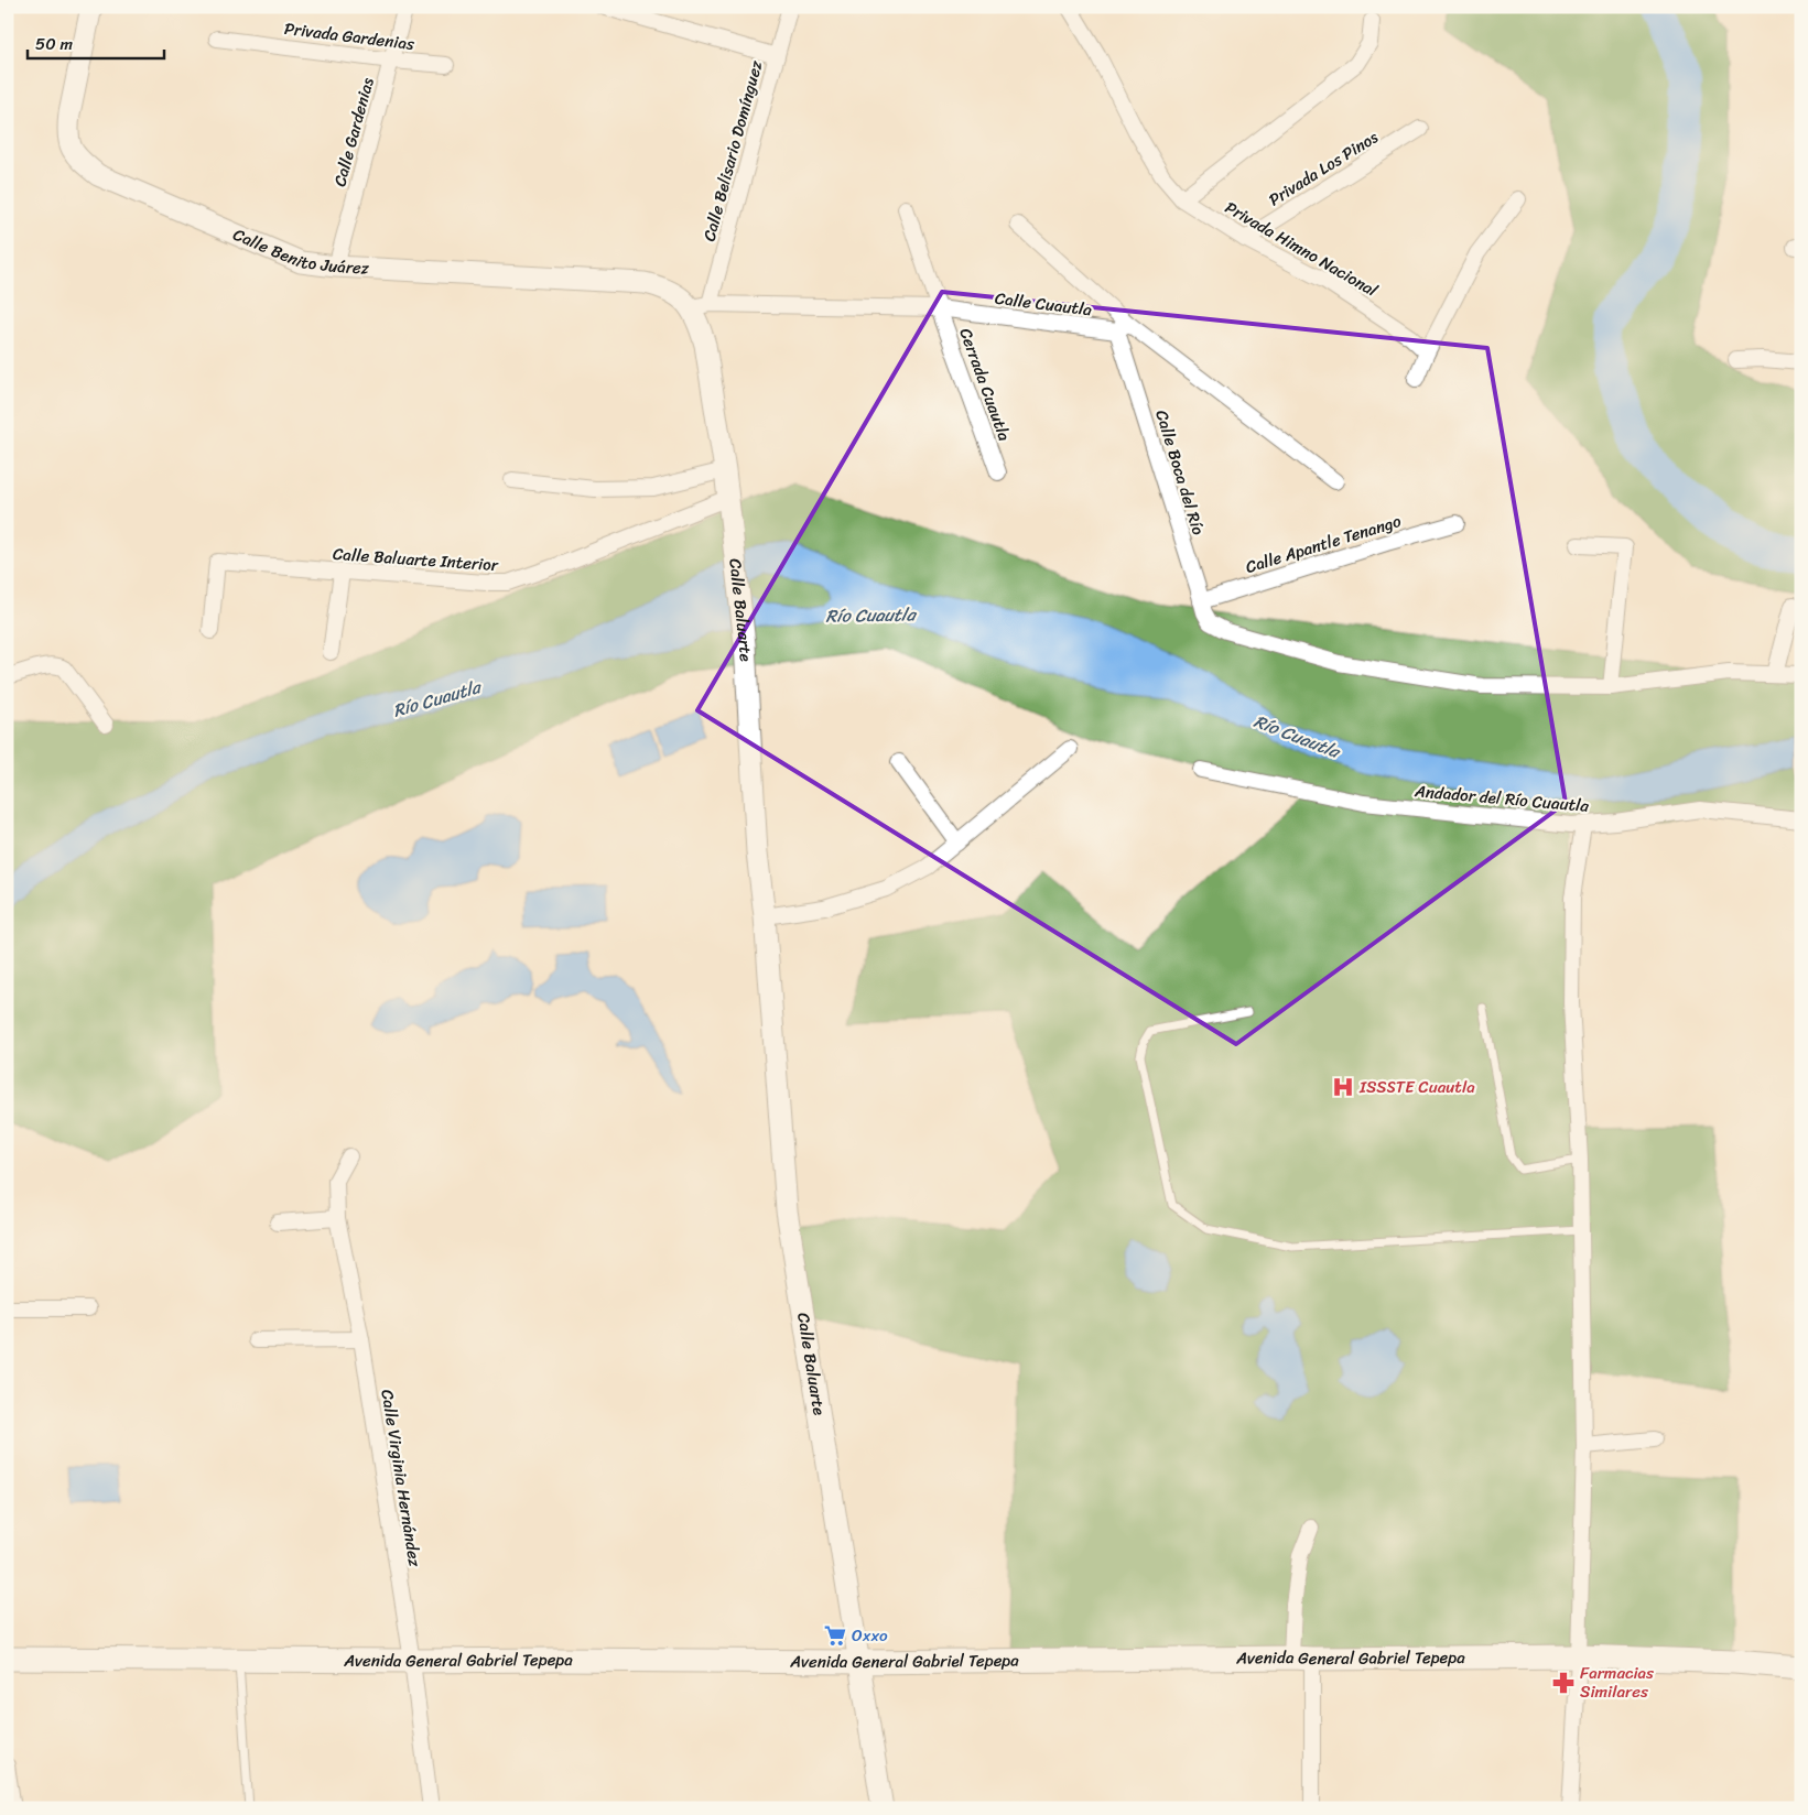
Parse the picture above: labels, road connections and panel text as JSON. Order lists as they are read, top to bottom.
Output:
{
  "streets": {
    "main road": ["Avenida General Gabriel Tepepa"],
    "street": [
      "Privada Gardenias",
      "Calle Gardenias",
      "Calle Belisario Domínguez",
      "Privada Los Pinos",
      "Calle Benito Juárez",
      "Privada Himno Nacional",
      "Calle Cuautla",
      "Cerrada Cuautla",
      "Calle Boca del Río",
      "Calle Apantle Tenango",
      "Calle Baluarte Interior",
      "Calle Baluarte",
      "Andador del Río Cuautla",
      "Calle Virginia Hernández"
    ]
  },
  "crossings": [
    ["Privada Gardenias", "Calle Gardenias"],
    ["Calle Gardenias", "Calle Benito Juárez"],
    ["Calle Belisario Domínguez", "Calle Benito Juárez"],
    ["Calle Belisario Domínguez", "Calle Cuautla"],
    ["Calle Belisario Domínguez", "Calle Baluarte"],
    ["Privada Los Pinos", "Privada Himno Nacional"],
    ["Calle Benito Juárez", "Calle Cuautla"],
    ["Calle Benito Juárez", "Calle Baluarte"],
    ["Calle Cuautla", "Cerrada Cuautla"],
    ["Calle Cuautla", "Calle Boca del Río"],
    ["Calle Cuautla", "Calle Baluarte"],
    ["Calle Boca del Río", "Calle Apantle Tenango"],
    ["Calle Baluarte Interior", "Calle Baluarte"],
    ["Calle Baluarte", "Avenida General Gabriel Tepepa"],
    ["Calle Virginia Hernández", "Avenida General Gabriel Tepepa"]
  ],
  "water": ["Río Cuautla"],
  "places": {
    "hospital": ["ISSSTE Cuautla"],
    "supermarket": ["Oxxo"],
    "pharmacy": ["Farmacias Similares"]
  },
  "scale_bar": "50 m"
}
